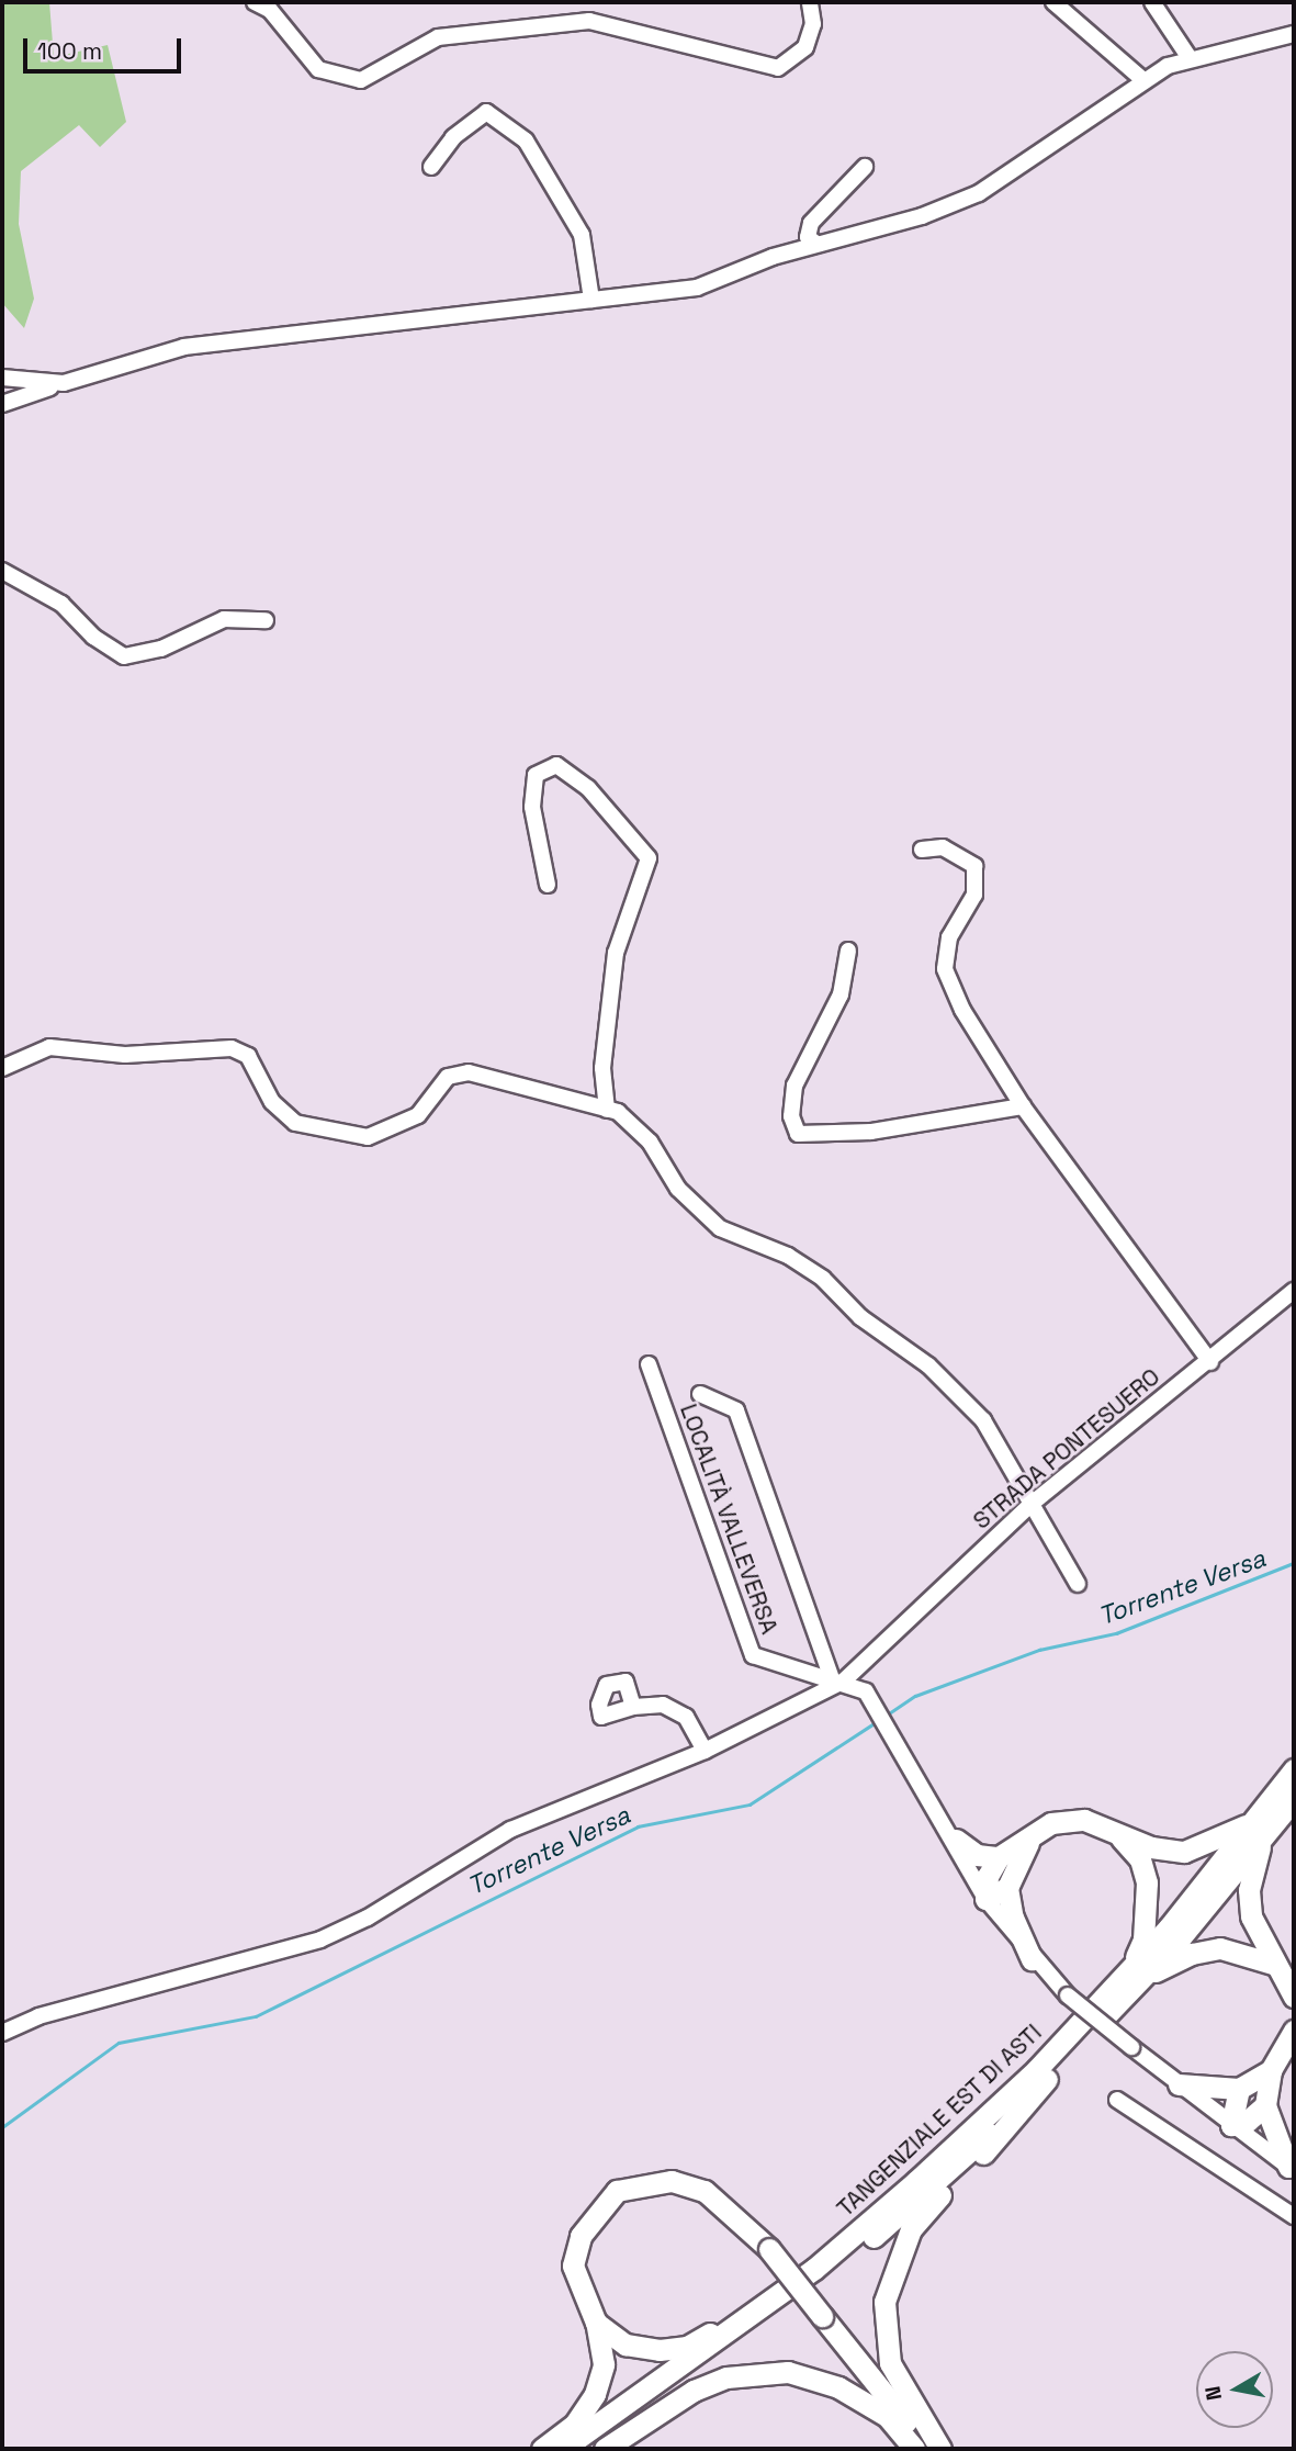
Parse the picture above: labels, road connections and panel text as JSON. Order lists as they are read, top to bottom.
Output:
{
  "streets": {
    "highway": ["TANGENZIALE EST DI ASTI"],
    "street": ["STRADA PONTESUERO", "LOCALITÀ VALLEVERSA"]
  },
  "crossings": [
    ["STRADA PONTESUERO", "LOCALITÀ VALLEVERSA"]
  ],
  "water": ["Torrente Versa"],
  "scale_bar": "100 m",
  "north": "left"
}
